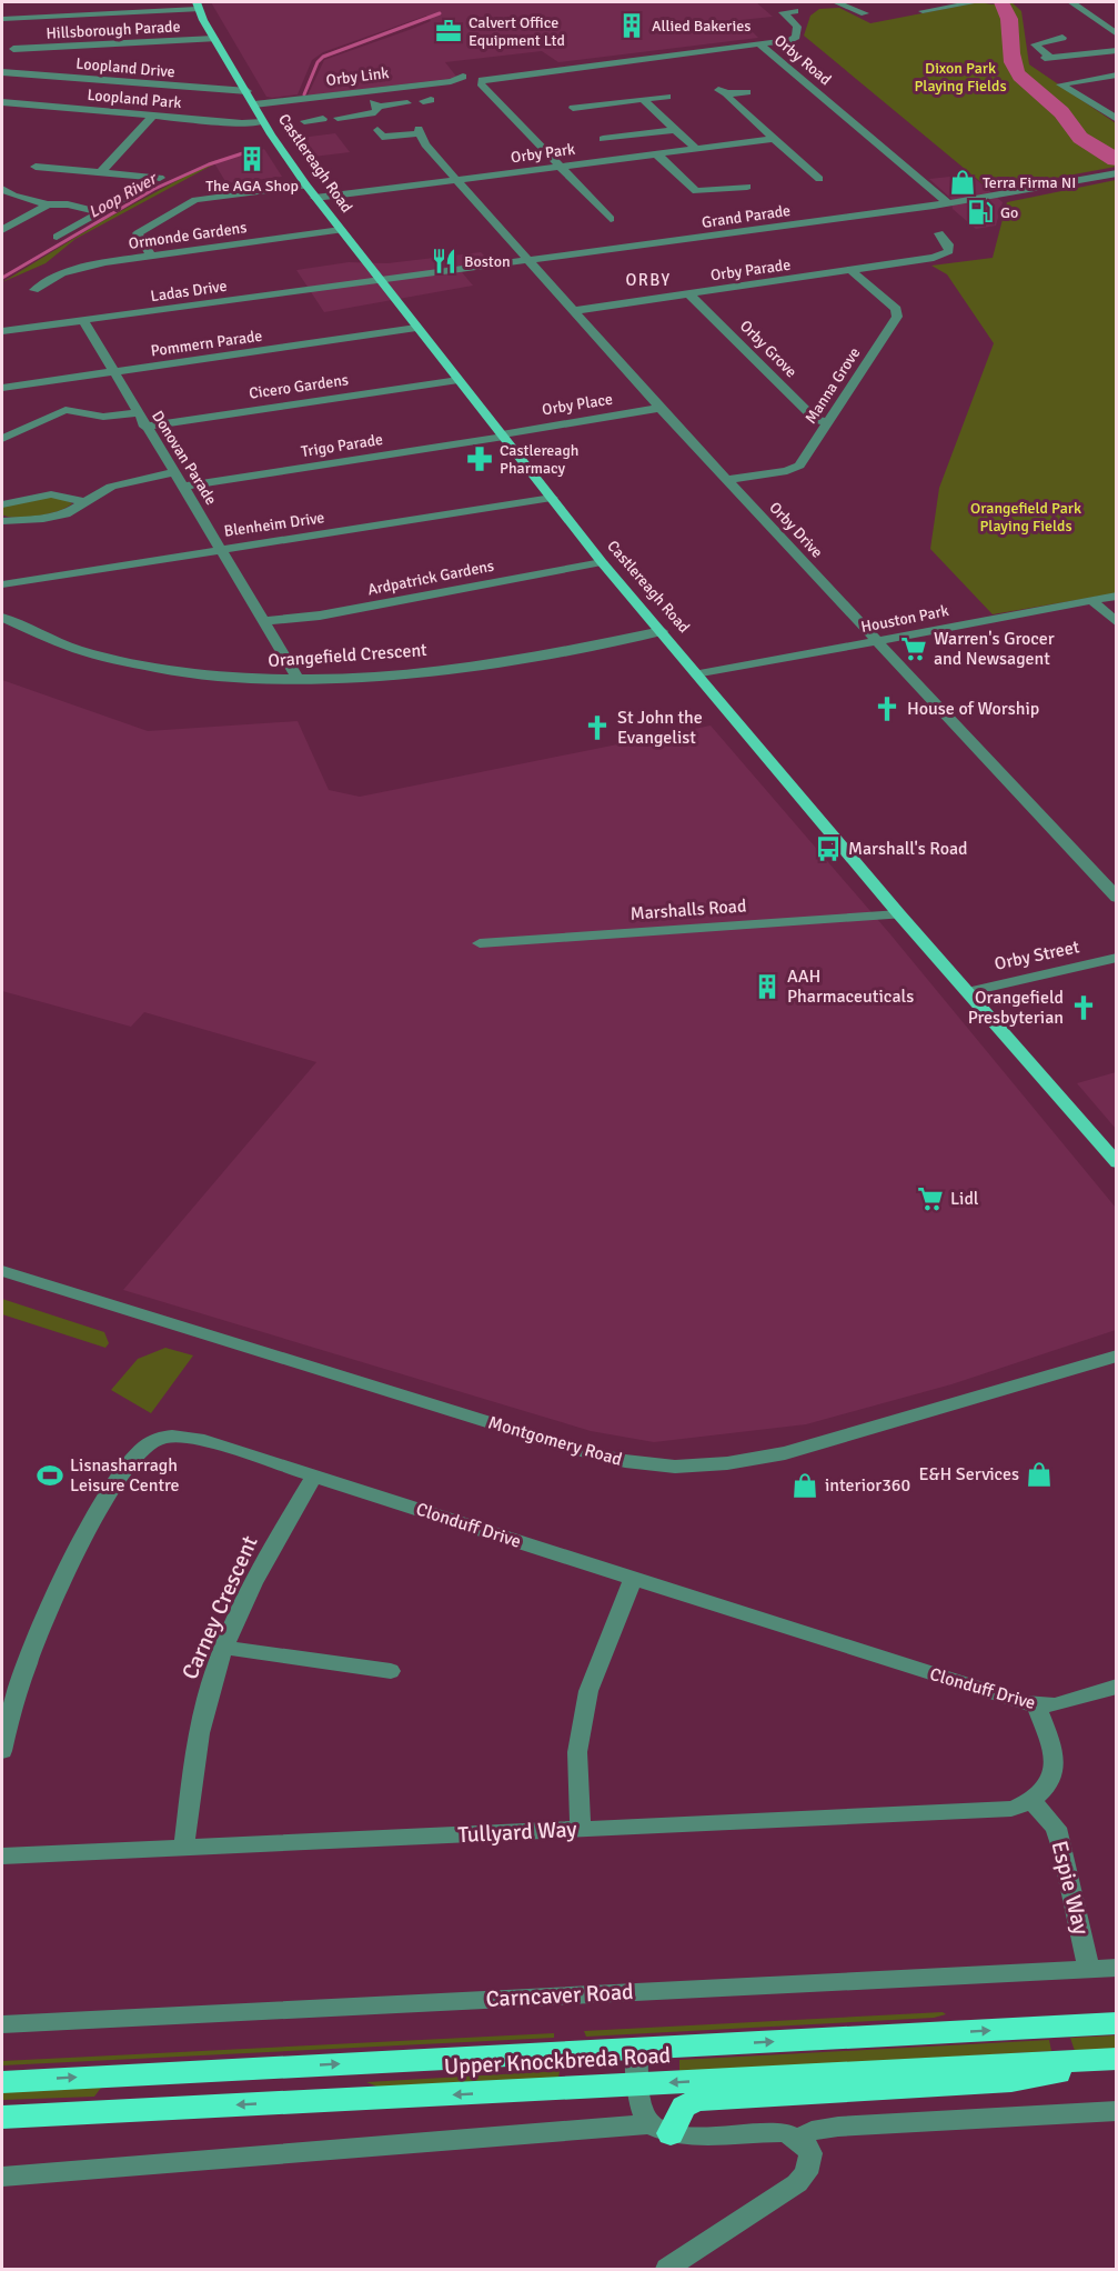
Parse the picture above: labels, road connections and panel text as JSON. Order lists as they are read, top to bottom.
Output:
{
  "streets": {
    "highway": ["Upper Knockbreda Road"],
    "main road": ["Castlereagh Road"],
    "street": [
      "Hillsborough Parade",
      "Orby Road",
      "Loopland Drive",
      "Orby Link",
      "Loopland Park",
      "Orby Park",
      "Grand Parade",
      "Ormonde Gardens",
      "Orby Parade",
      "Ladas Drive",
      "Pommern Parade",
      "Orby Grove",
      "Manna Grove",
      "Cicero Gardens",
      "Orby Place",
      "Trigo Parade",
      "Donovan Parade",
      "Blenheim Drive",
      "Orby Drive",
      "Ardpatrick Gardens",
      "Houston Park",
      "Orangefield Crescent",
      "Marshalls Road",
      "Orby Street",
      "Montgomery Road",
      "Clonduff Drive",
      "Carney Crescent",
      "Tullyard Way",
      "Espie Way",
      "Carncaver Road"
    ]
  },
  "crossings": [
    ["Hillsborough Parade", "Castlereagh Road"],
    ["Orby Road", "Orby Park"],
    ["Orby Road", "Grand Parade"],
    ["Loopland Drive", "Castlereagh Road"],
    ["Orby Link", "Castlereagh Road"],
    ["Loopland Park", "Castlereagh Road"],
    ["Orby Park", "Castlereagh Road"],
    ["Orby Park", "Orby Drive"],
    ["Castlereagh Road", "Grand Parade"],
    ["Castlereagh Road", "Ormonde Gardens"],
    ["Castlereagh Road", "Ladas Drive"],
    ["Castlereagh Road", "Pommern Parade"],
    ["Castlereagh Road", "Cicero Gardens"],
    ["Castlereagh Road", "Orby Place"],
    ["Castlereagh Road", "Trigo Parade"],
    ["Castlereagh Road", "Blenheim Drive"],
    ["Castlereagh Road", "Ardpatrick Gardens"],
    ["Castlereagh Road", "Houston Park"],
    ["Castlereagh Road", "Orangefield Crescent"],
    ["Castlereagh Road", "Marshalls Road"],
    ["Castlereagh Road", "Orby Street"],
    ["Grand Parade", "Ladas Drive"],
    ["Grand Parade", "Orby Drive"],
    ["Orby Parade", "Orby Grove"],
    ["Orby Parade", "Manna Grove"],
    ["Orby Parade", "Orby Drive"],
    ["Ladas Drive", "Donovan Parade"],
    ["Pommern Parade", "Donovan Parade"],
    ["Orby Grove", "Manna Grove"],
    ["Manna Grove", "Orby Drive"],
    ["Cicero Gardens", "Donovan Parade"],
    ["Orby Place", "Trigo Parade"],
    ["Orby Place", "Orby Drive"],
    ["Trigo Parade", "Donovan Parade"],
    ["Donovan Parade", "Blenheim Drive"],
    ["Donovan Parade", "Ardpatrick Gardens"],
    ["Donovan Parade", "Orangefield Crescent"],
    ["Orby Drive", "Houston Park"],
    ["Clonduff Drive", "Carney Crescent"],
    ["Carney Crescent", "Tullyard Way"],
    ["Tullyard Way", "Espie Way"],
    ["Espie Way", "Carncaver Road"]
  ],
  "districts": ["ORBY"],
  "water": ["Loop River"],
  "parks": ["Dixon Park Playing Fields", "Orangefield Park Playing Fields"],
  "places": {
    "building": ["Allied Bakeries", "The AGA Shop", "AAH Pharmaceuticals"],
    "office": ["Calvert Office Equipment Ltd"],
    "shop": ["Terra Firma NI", "E&H Services", "interior360"],
    "fuel station": ["Go"],
    "restaurant": ["Boston"],
    "pharmacy": ["Castlereagh Pharmacy"],
    "supermarket": ["Warren's Grocer and Newsagent", "Lidl"],
    "church": ["House of Worship", "St John the Evangelist", "Orangefield Presbyterian"],
    "bus stop": ["Marshall's Road"],
    "sports": ["Lisnasharragh Leisure Centre"]
  }
}
